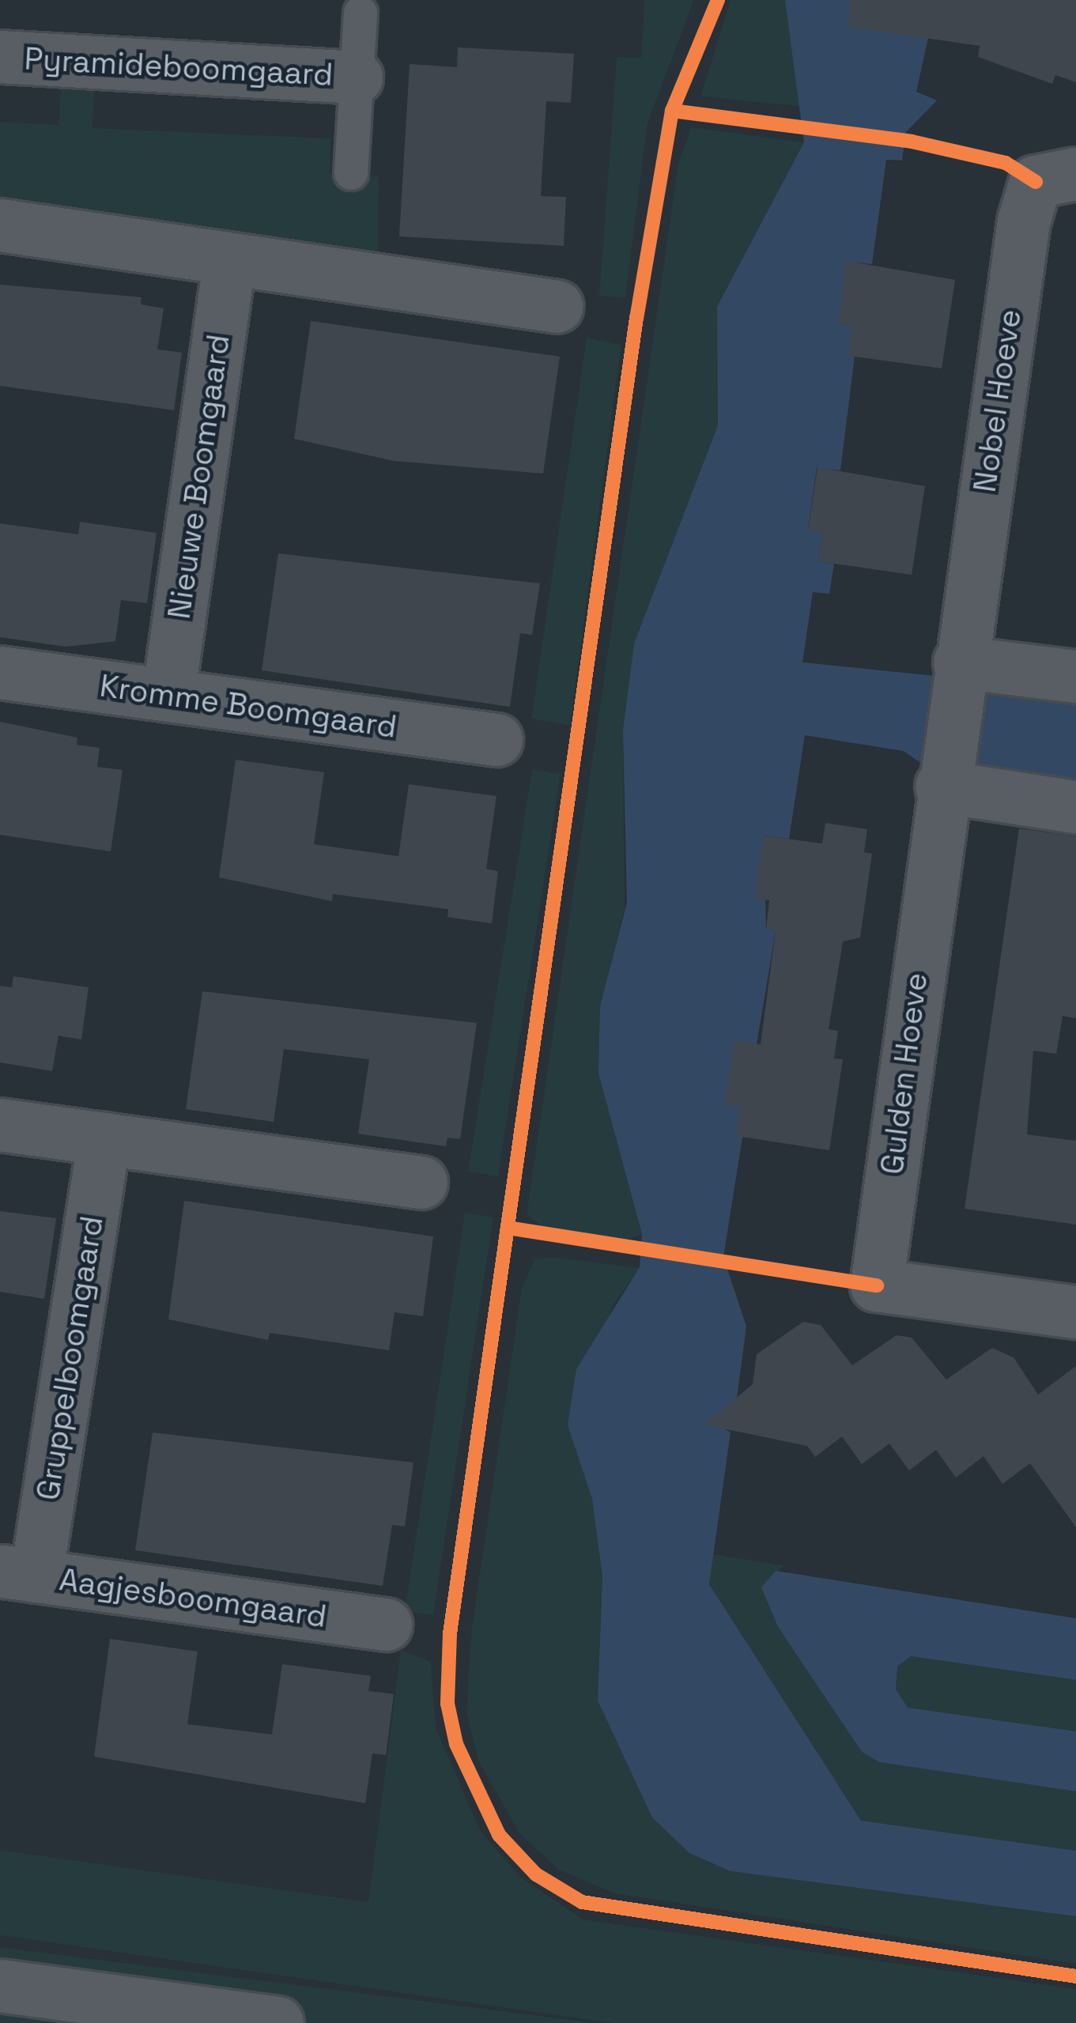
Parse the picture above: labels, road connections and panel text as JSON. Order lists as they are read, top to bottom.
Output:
{
  "streets": {
    "street": [
      "Pyramideboomgaard",
      "Nobel Hoeve",
      "Nieuwe Boomgaard",
      "Kromme Boomgaard",
      "Gulden Hoeve",
      "Gruppelboomgaard",
      "Aagjesboomgaard"
    ]
  },
  "crossings": [
    ["Nobel Hoeve", "Gulden Hoeve"],
    ["Nieuwe Boomgaard", "Kromme Boomgaard"],
    ["Gruppelboomgaard", "Aagjesboomgaard"]
  ]
}
